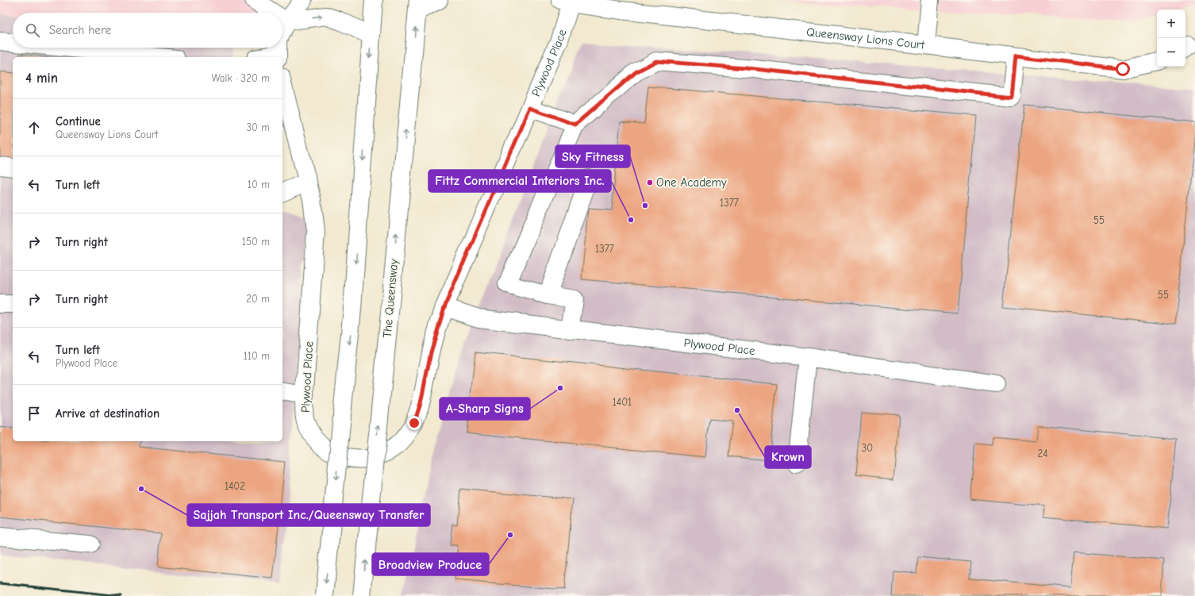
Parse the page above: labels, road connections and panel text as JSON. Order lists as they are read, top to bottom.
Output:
{
  "streets": {
    "street": ["Queensway Lions Court", "Plywood Place", "The Queensway"]
  },
  "crossings": [
    ["Queensway Lions Court", "Plywood Place"]
  ],
  "places": [
    "One Academy",
    "Sky Fitness",
    "Fittz Commercial Interiors Inc.",
    "A-Sharp Signs",
    "Krown",
    "Sajjah Transport Inc./Queensway Transfer",
    "Broadview Produce"
  ],
  "house_numbers": [
    "1377",
    "55",
    "1377",
    "55",
    "1401",
    "30",
    "24",
    "1402"
  ],
  "page": {
    "map_buttons": ["+", "−"],
    "search": "Search here",
    "heading": ["4 min", "Walk · 320 m"],
    "list": [
      ["Continue", "Queensway Lions Court", "30 m"],
      ["Turn left", "10 m"],
      ["Turn right", "150 m"],
      ["Turn right", "20 m"],
      ["Turn left", "Plywood Place", "110 m"],
      "Arrive at destination"
    ]
  }
}
